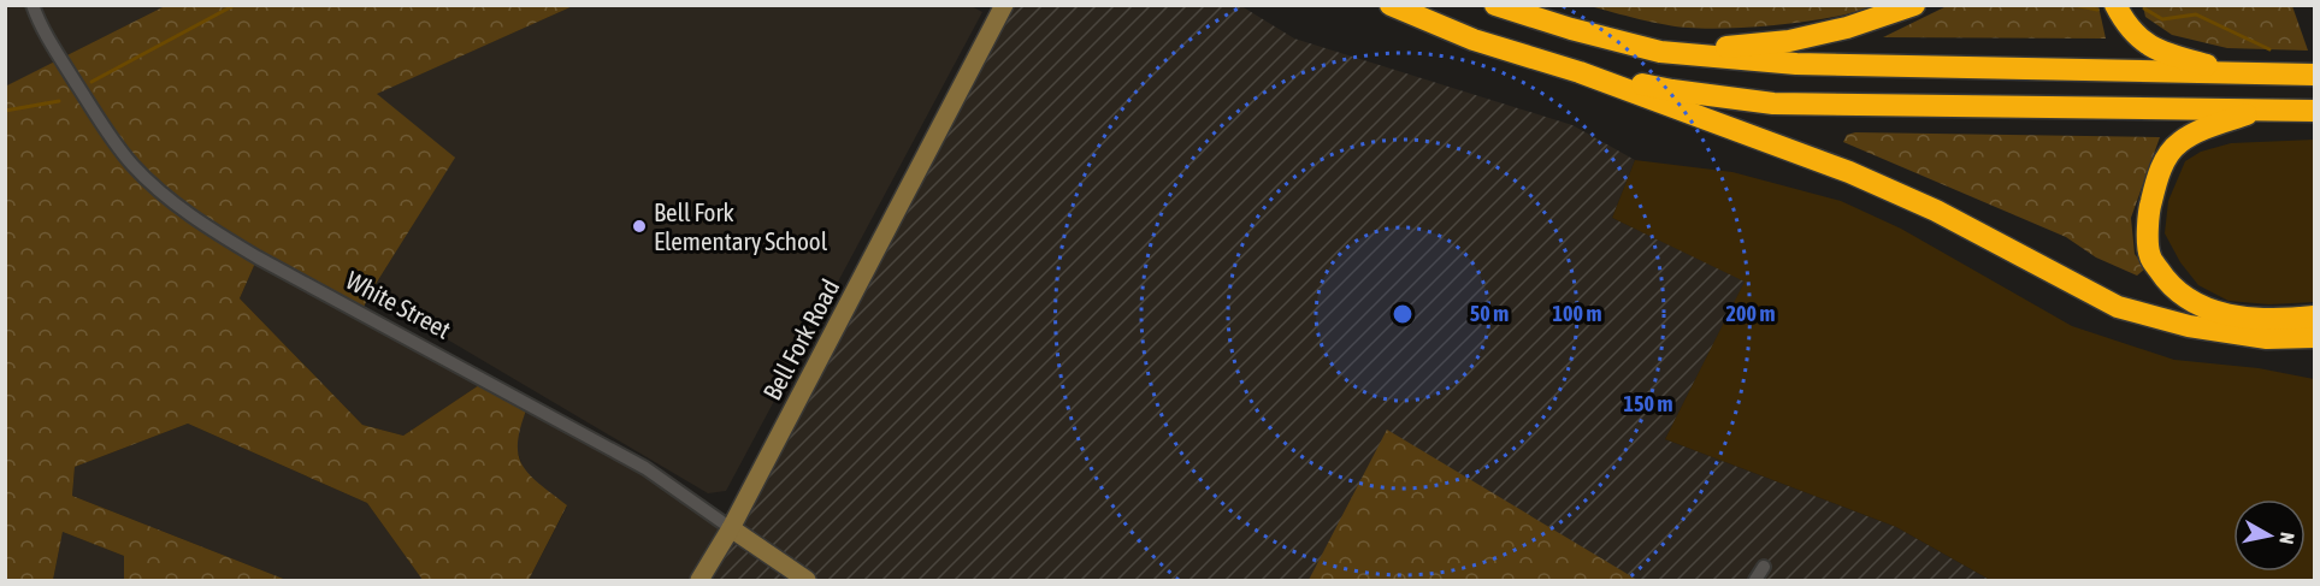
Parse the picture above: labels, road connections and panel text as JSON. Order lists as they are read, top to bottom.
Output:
{
  "streets": {
    "main road": ["White Street", "Bell Fork Road"]
  },
  "crossings": [
    ["White Street", "Bell Fork Road"]
  ],
  "places": ["Bell Fork Elementary School"],
  "north": "right",
  "rings": [
    "50 m",
    "100 m",
    "200 m",
    "150 m"
  ]
}
